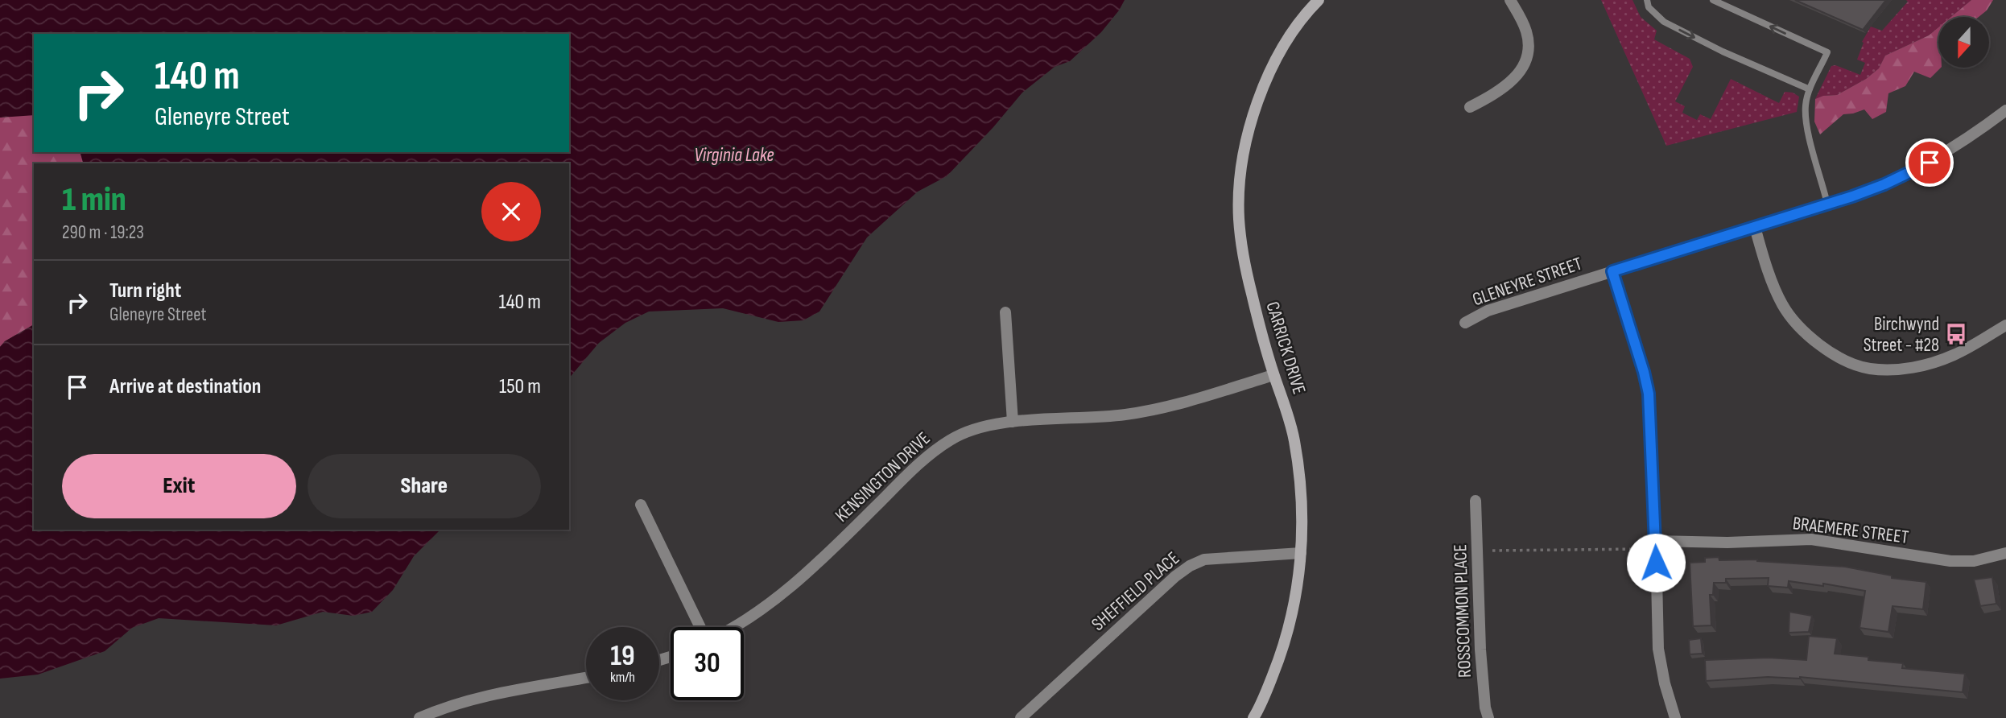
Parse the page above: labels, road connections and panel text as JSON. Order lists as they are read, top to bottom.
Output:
{
  "streets": {
    "street": [
      "GLENEYRE STREET",
      "CARRICK DRIVE",
      "KENSINGTON DRIVE",
      "BRAEMERE STREET",
      "SHEFFIELD PLACE",
      "ROSSCOMMON PLACE"
    ]
  },
  "crossings": [
    ["CARRICK DRIVE", "KENSINGTON DRIVE"],
    ["CARRICK DRIVE", "SHEFFIELD PLACE"]
  ],
  "water": ["Virginia Lake"],
  "places": {
    "bus stop": ["Birchwynd Street - #28"]
  },
  "north": "bottom",
  "page": {
    "turn": ["140 m", "Gleneyre Street"],
    "heading": ["1 min", "290 m · 19:23"],
    "list": [
      {
        "name": "Turn right",
        "note": "Gleneyre Street",
        "value": "140 m"
      },
      {
        "name": "Arrive at destination",
        "value": "150 m"
      }
    ],
    "buttons": ["Exit", "Share"],
    "speed": "19 km/h",
    "limit": "30"
  }
}
